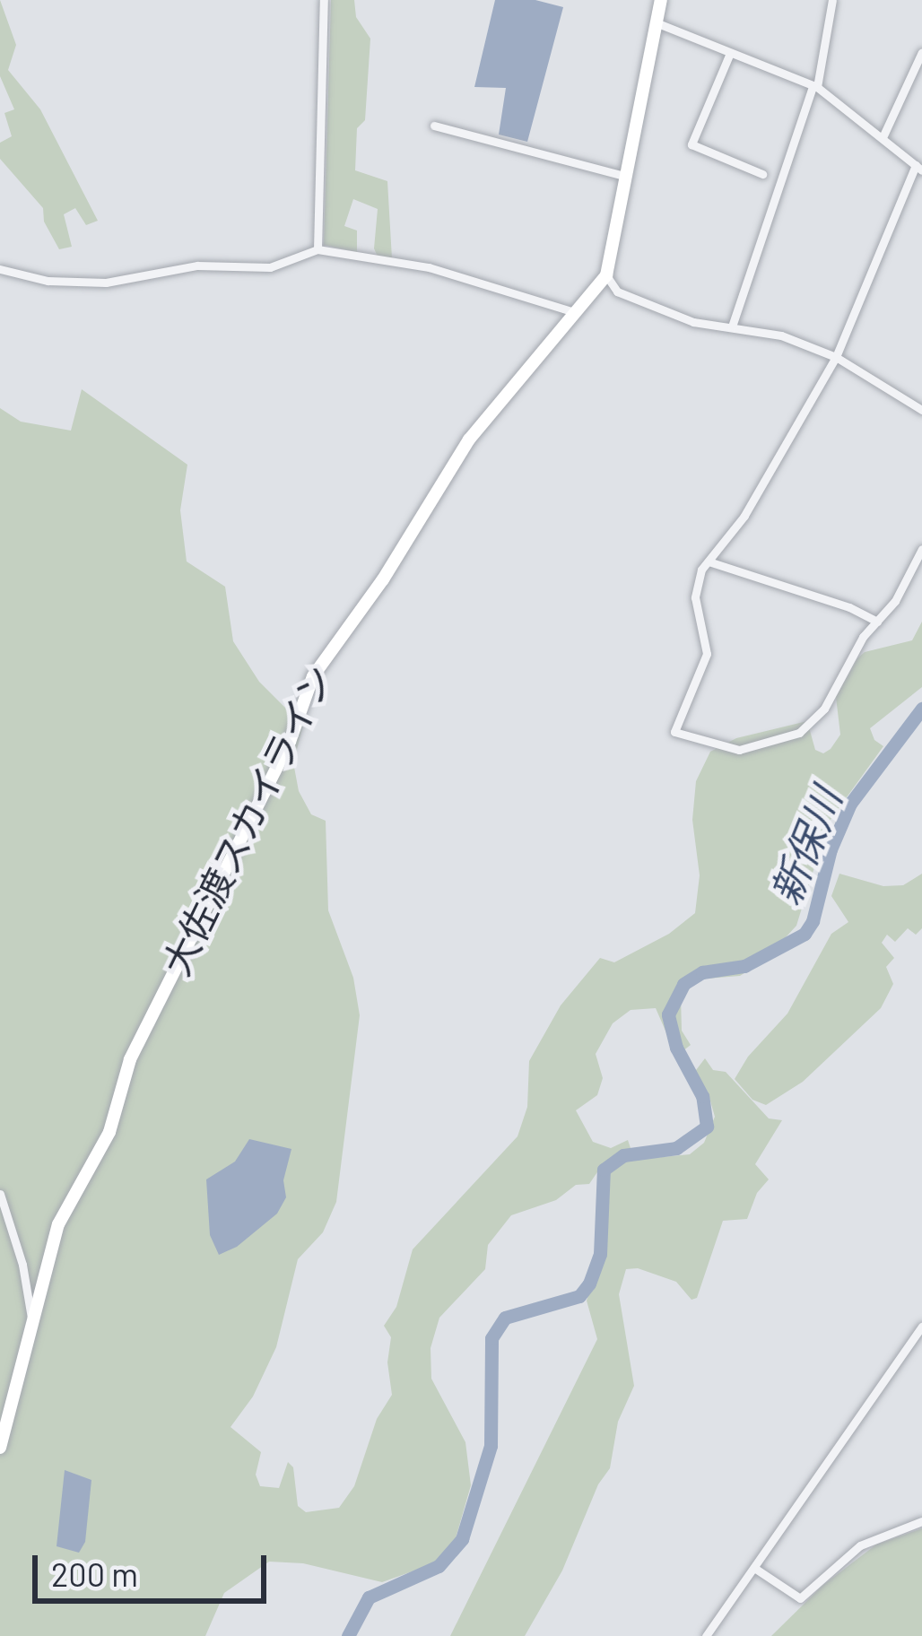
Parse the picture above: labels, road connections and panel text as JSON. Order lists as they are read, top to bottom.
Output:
{
  "streets": {
    "street": ["大佐渡スカイライン"]
  },
  "water": ["新保川"],
  "scale_bar": "200 m"
}
